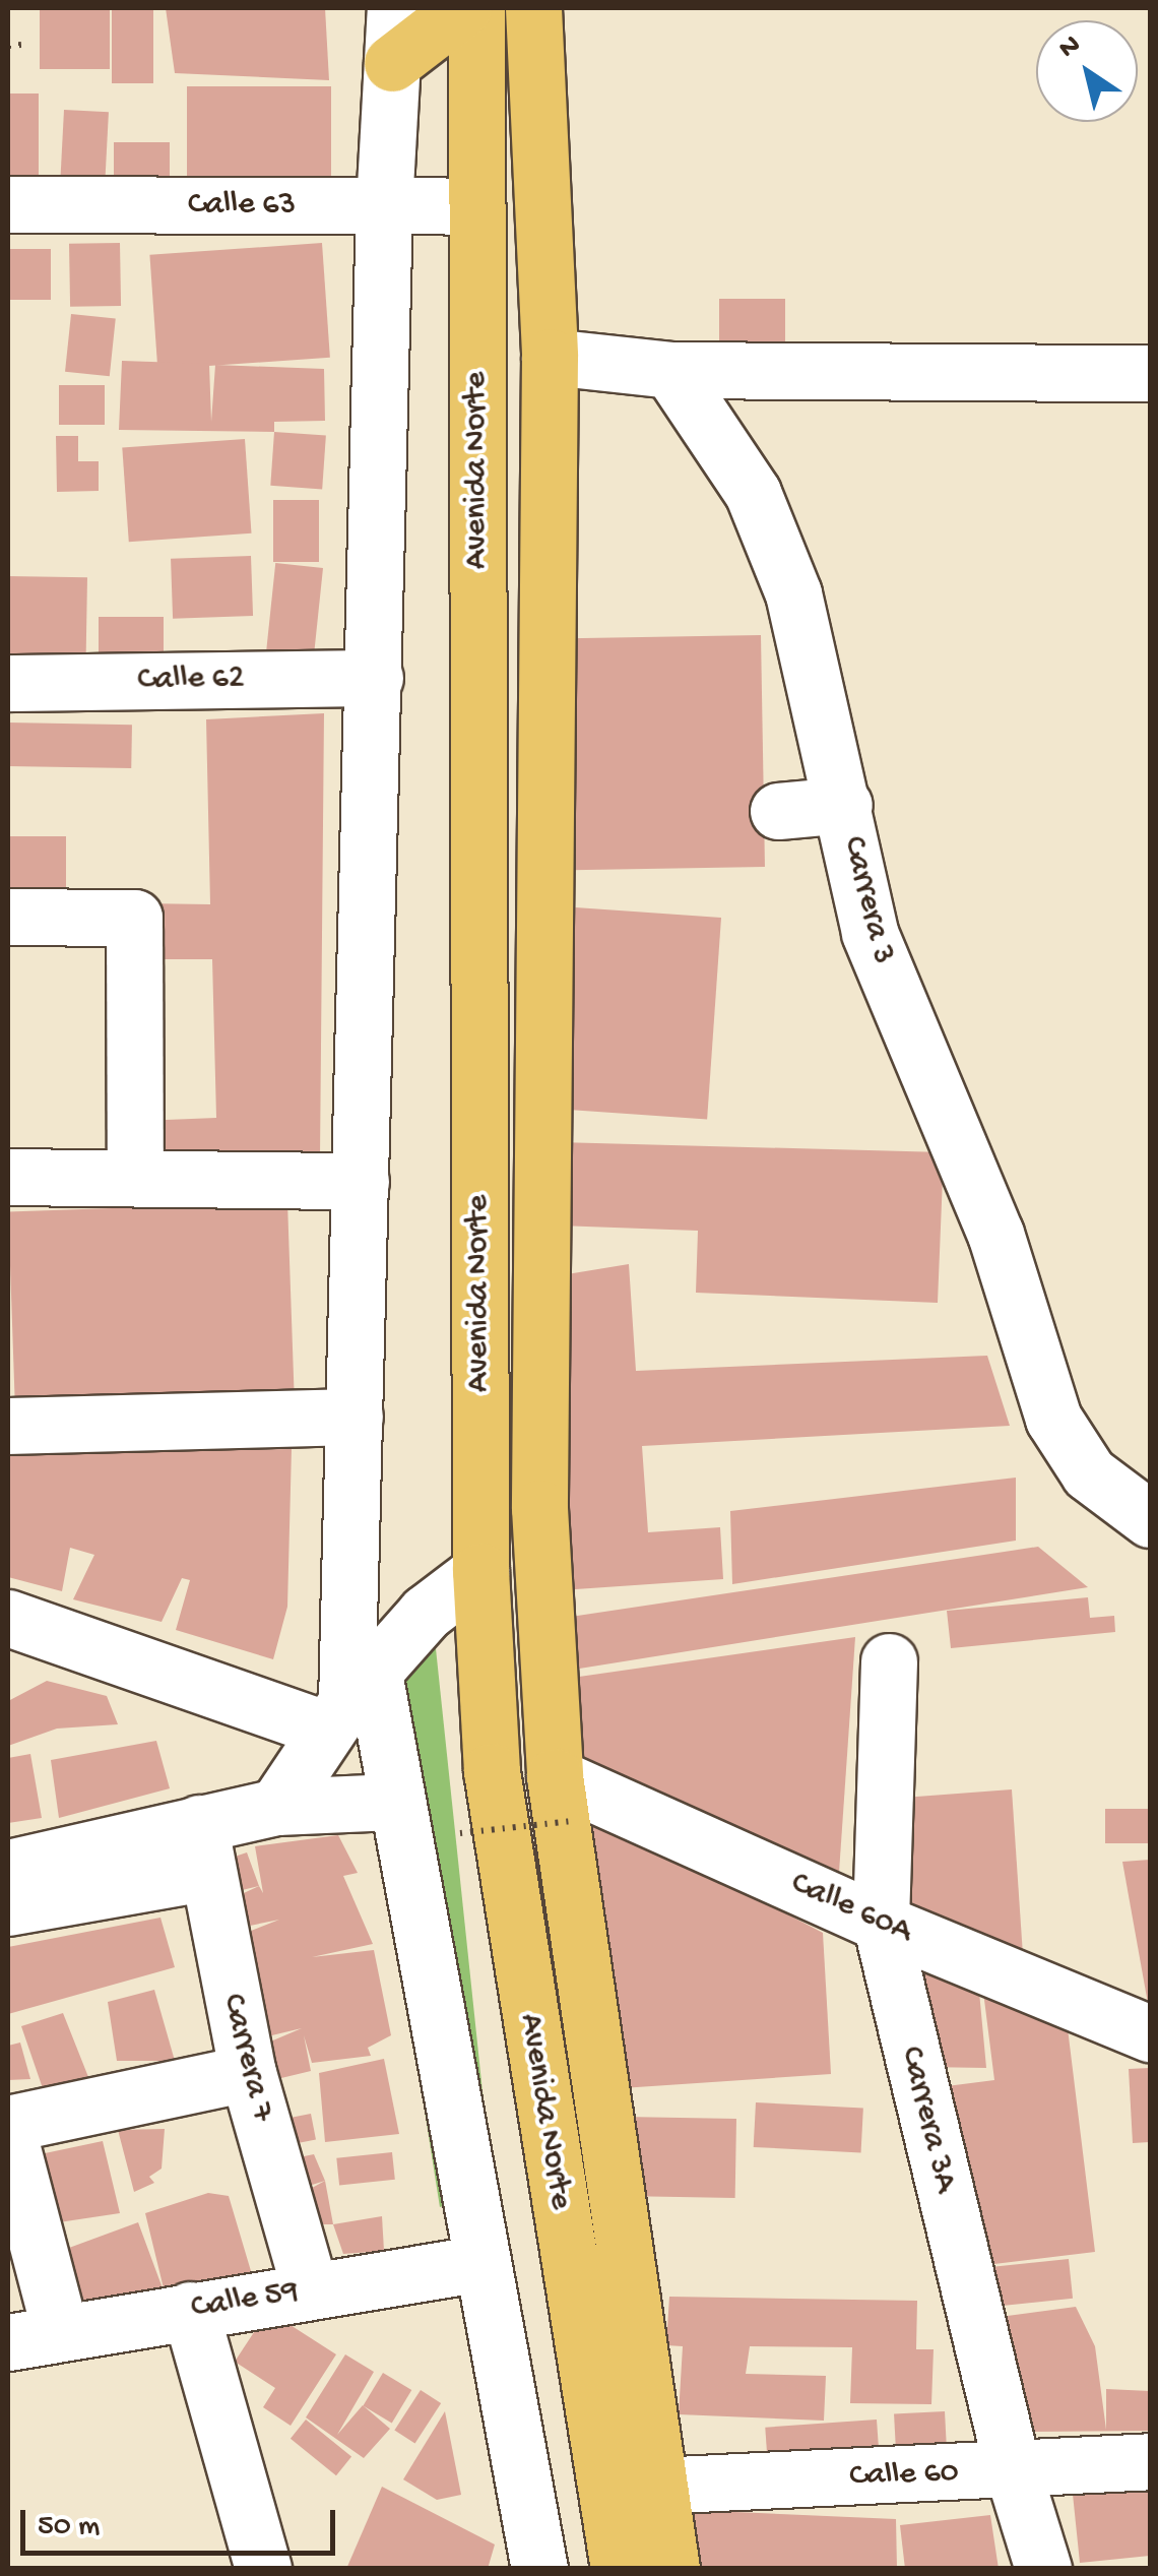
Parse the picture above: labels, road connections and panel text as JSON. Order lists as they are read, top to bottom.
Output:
{
  "streets": {
    "main road": ["Avenida Norte"],
    "street": [
      "Calle 63",
      "Calle 62",
      "Carrera 3",
      "Calle 60A",
      "Carrera 7",
      "Carrera 3A",
      "Calle 59",
      "Calle 60"
    ]
  },
  "crossings": [
    ["Calle 63", "Avenida Norte"],
    ["Avenida Norte", "Calle 60A"],
    ["Avenida Norte", "Calle 60"],
    ["Calle 60A", "Carrera 3A"],
    ["Carrera 7", "Calle 59"],
    ["Carrera 3A", "Calle 60"]
  ],
  "scale_bar": "50 m",
  "north": "top left"
}
